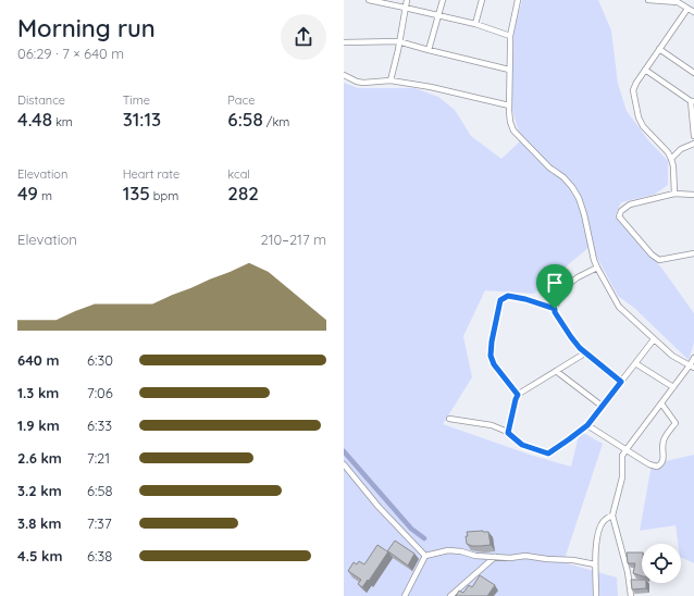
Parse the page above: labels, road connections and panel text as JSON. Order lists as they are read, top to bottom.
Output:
{
  "page": {
    "heading": ["Morning run", "06:29 · 7 × 640 m"],
    "stats": [
      ["Distance", "4.48 km"],
      ["Time", "31:13"],
      ["Pace", "6:58 /km"],
      ["Elevation", "49 m"],
      ["Heart rate", "135 bpm"],
      ["kcal", "282"]
    ],
    "chart": ["Elevation", "210–217 m"],
    "list": [
      {
        "name": "640 m",
        "note": "6:30"
      },
      {
        "name": "1.3 km",
        "note": "7:06"
      },
      {
        "name": "1.9 km",
        "note": "6:33"
      },
      {
        "name": "2.6 km",
        "note": "7:21"
      },
      {
        "name": "3.2 km",
        "note": "6:58"
      },
      {
        "name": "3.8 km",
        "note": "7:37"
      },
      {
        "name": "4.5 km",
        "note": "6:38"
      }
    ]
  }
}
